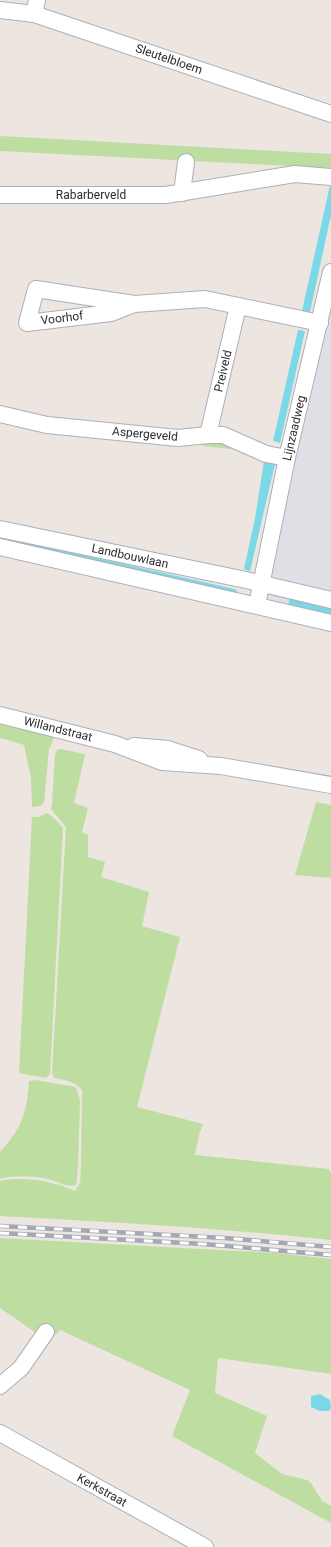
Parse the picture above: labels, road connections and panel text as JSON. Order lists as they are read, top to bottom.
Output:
{
  "streets": {
    "street": [
      "Sleutelbloem",
      "Rabarberveld",
      "Voorhof",
      "Preiveld",
      "Lijnzaadweg",
      "Aspergeveld",
      "Landbouwlaan",
      "Willandstraat",
      "Kerkstraat"
    ]
  },
  "crossings": [
    ["Voorhof", "Preiveld"],
    ["Voorhof", "Lijnzaadweg"],
    ["Preiveld", "Aspergeveld"],
    ["Lijnzaadweg", "Aspergeveld"],
    ["Lijnzaadweg", "Landbouwlaan"]
  ]
}
